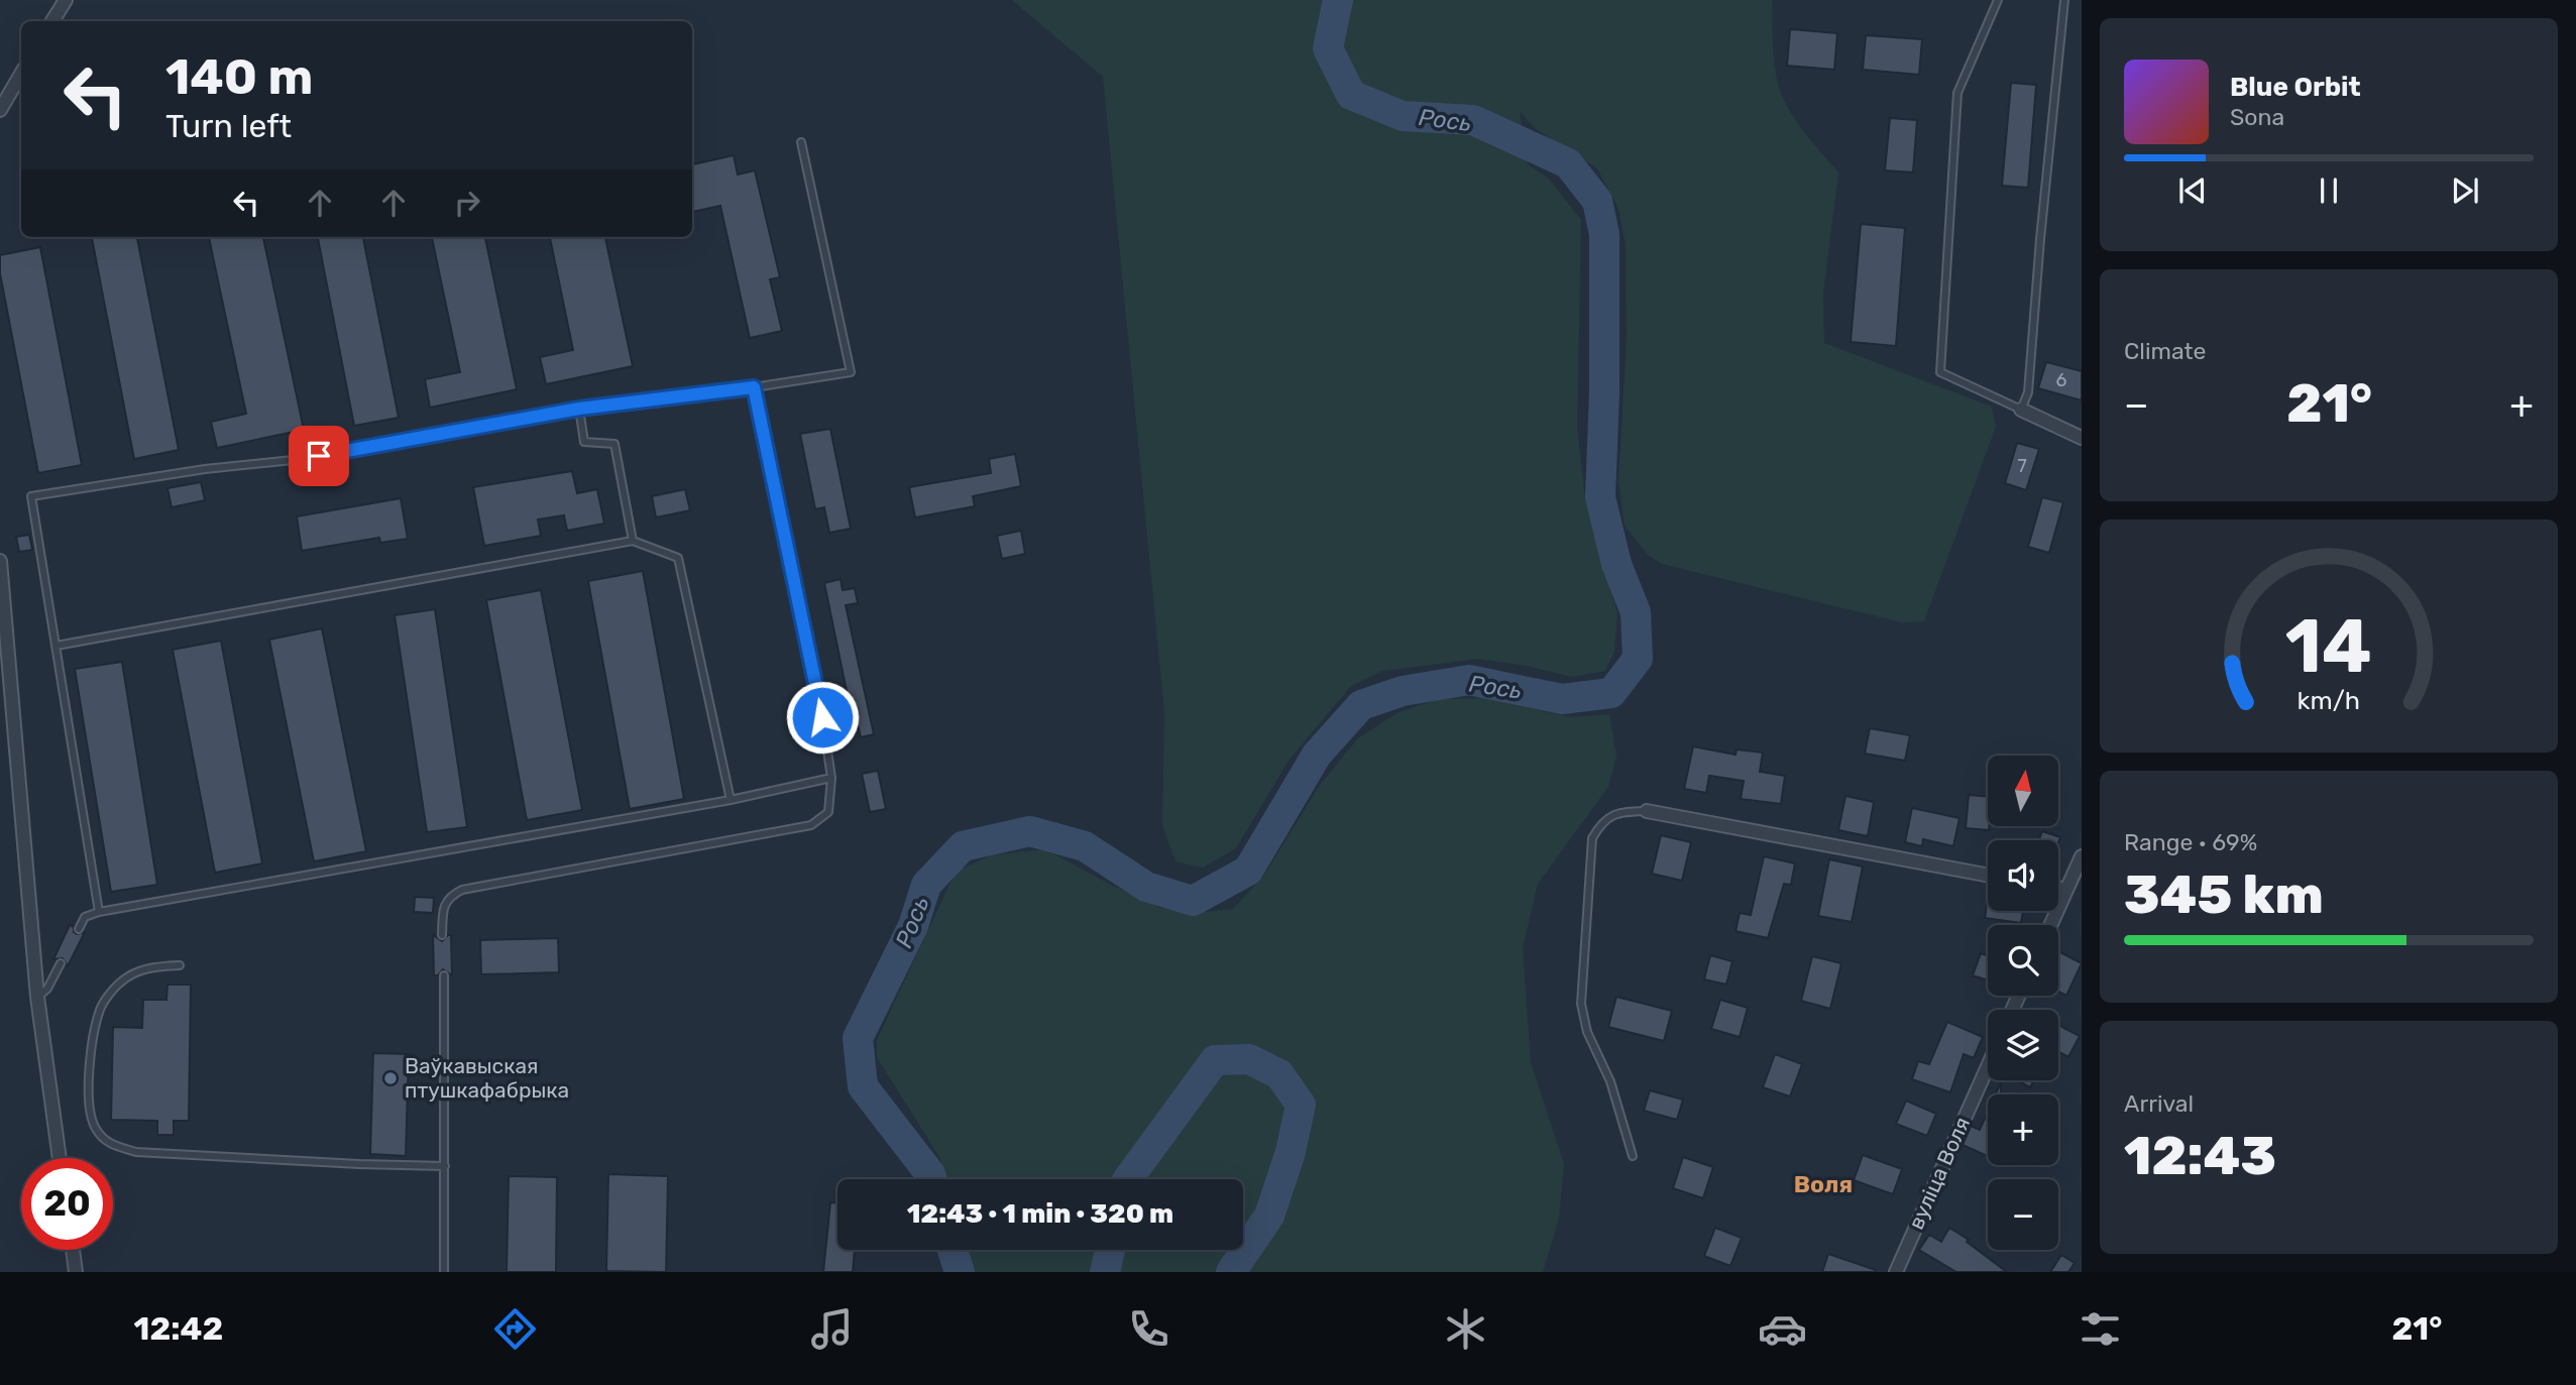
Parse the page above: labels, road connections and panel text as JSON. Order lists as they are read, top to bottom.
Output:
{
  "streets": {
    "street": ["вуліца Воля"]
  },
  "districts": ["Воля"],
  "water": ["Рось"],
  "places": ["Ваўкавыская птушкафабрыка"],
  "house_numbers": ["6", "7"],
  "north": "top",
  "page": {
    "turn": ["140 m", "Turn left"],
    "song": ["Blue Orbit", "Sona"],
    "tile": [
      "Climate",
      ["Range · 69%", "345 km"],
      ["Arrival", "12:43"]
    ],
    "heat": ["−", "21°", "+"],
    "map_buttons": ["+", "−"],
    "limit": "20",
    "trip": "12:43 · 1 min · 320 m",
    "tabs": ["12:42", "21°"],
    "gauge": ["14", "km/h"]
  }
}
